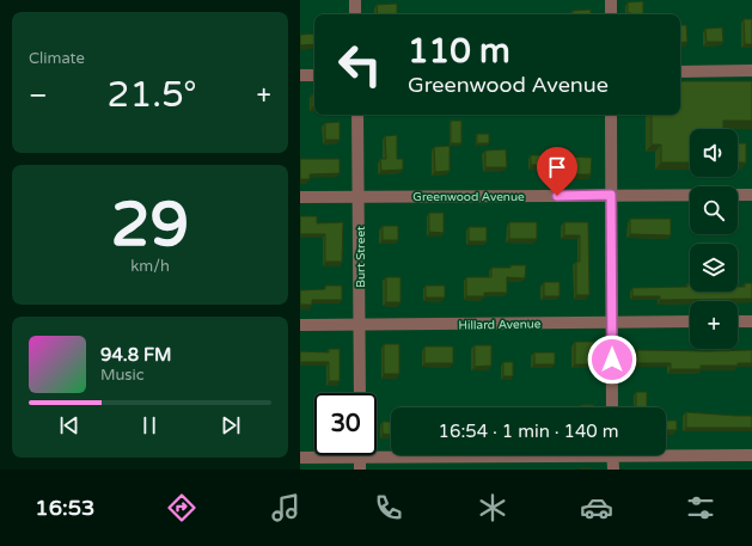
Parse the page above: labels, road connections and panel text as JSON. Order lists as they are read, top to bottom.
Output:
{
  "streets": {
    "street": ["Greenwood Avenue", "Burt Street", "Hillard Avenue"]
  },
  "crossings": [
    ["Greenwood Avenue", "Burt Street"],
    ["Burt Street", "Hillard Avenue"]
  ],
  "page": {
    "tile": [
      "Climate",
      ["29", "km/h"]
    ],
    "turn": ["110 m", "Greenwood Avenue"],
    "heat": ["−", "21.5°", "+"],
    "map_buttons": "+",
    "song": ["94.8 FM", "Music"],
    "limit": "30",
    "trip": "16:54 · 1 min · 140 m",
    "tabs": "16:53"
  }
}
